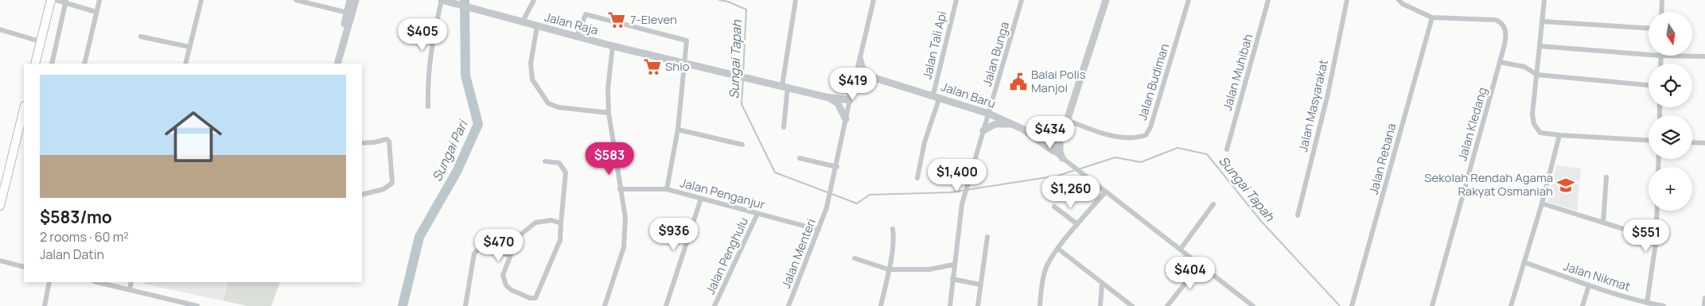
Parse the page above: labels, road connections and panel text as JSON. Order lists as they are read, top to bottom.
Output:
{
  "streets": {
    "street": [
      "Jalan Raja",
      "Jalan Tali Api",
      "Jalan Bunga",
      "Jalan Muhibah",
      "Jalan Budiman",
      "Jalan Baru",
      "Jalan Masyarakat",
      "Jalan Kledang",
      "Jalan Rebana",
      "Jalan Penganjur",
      "Jalan Menteri",
      "Jalan Penghulu",
      "Jalan Nikmat"
    ]
  },
  "crossings": [
    ["Jalan Raja", "Jalan Menteri"],
    ["Jalan Tali Api", "Jalan Baru"],
    ["Jalan Bunga", "Jalan Baru"],
    ["Jalan Kledang", "Jalan Rebana"],
    ["Jalan Penganjur", "Jalan Menteri"],
    ["Jalan Penganjur", "Jalan Penghulu"]
  ],
  "water": ["Sungai Tapah", "Sungai Pari"],
  "places": {
    "supermarket": ["7-Eleven", "Shio"],
    "public building": ["Balai Polis Manjoi"],
    "school or university": ["Sekolah Rendah Agama Rakyat Osmaniah"]
  },
  "north": "bottom",
  "page": {
    "map_buttons": "+",
    "price": [
      "$405",
      "$419",
      "$434",
      "$583",
      "$1,400",
      "$1,260",
      "$936",
      "$551",
      "$470",
      "$404"
    ],
    "list": [
      {
        "name": "$583/mo",
        "note": "2 rooms · 60 m² · Jalan Datin"
      }
    ]
  }
}
